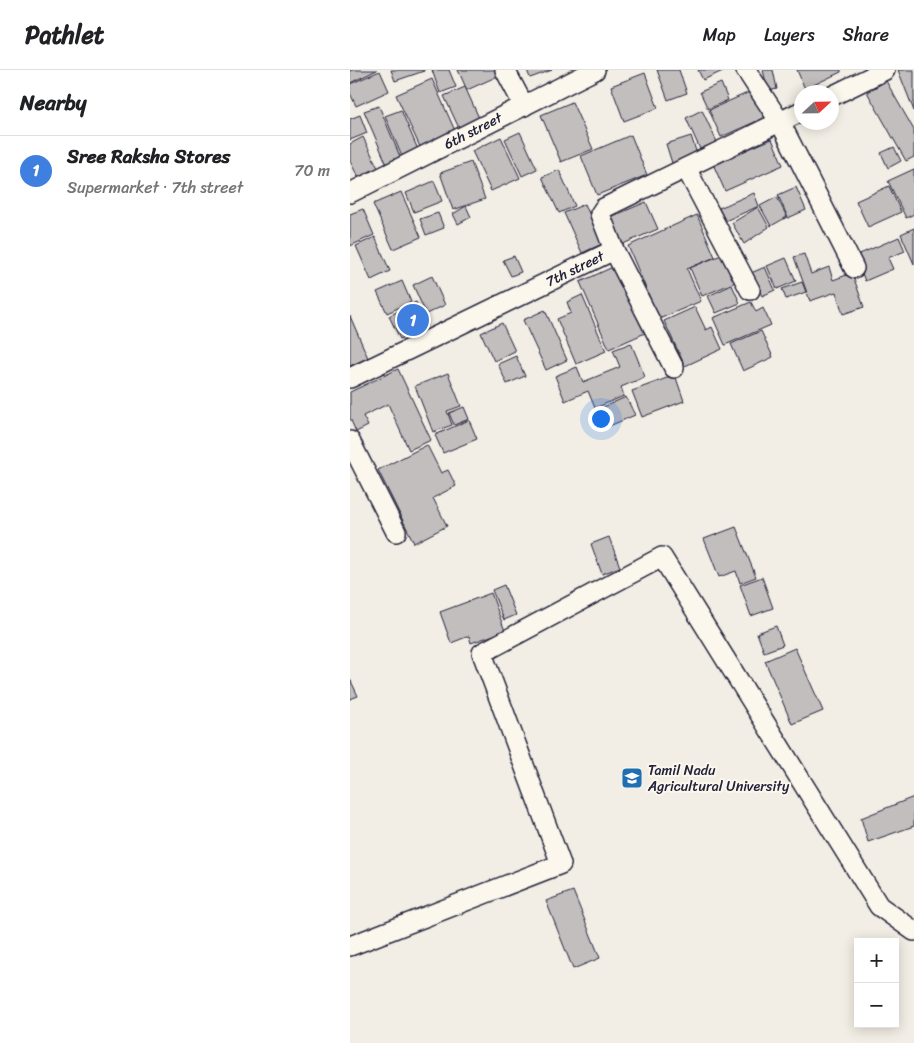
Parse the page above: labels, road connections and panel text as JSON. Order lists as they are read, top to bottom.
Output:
{
  "streets": {
    "street": ["6th street", "7th street"]
  },
  "places": {
    "school or university": ["Tamil Nadu Agricultural University"]
  },
  "north": "right",
  "page": {
    "header": "Pathlet",
    "nav": ["Map", "Layers", "Share"],
    "heading": "Nearby",
    "list": [
      {
        "mark": "1",
        "name": "Sree Raksha Stores",
        "note": "Supermarket · 7th street",
        "value": "70 m"
      }
    ],
    "pins": "1",
    "map_buttons": ["+", "−"]
  }
}
